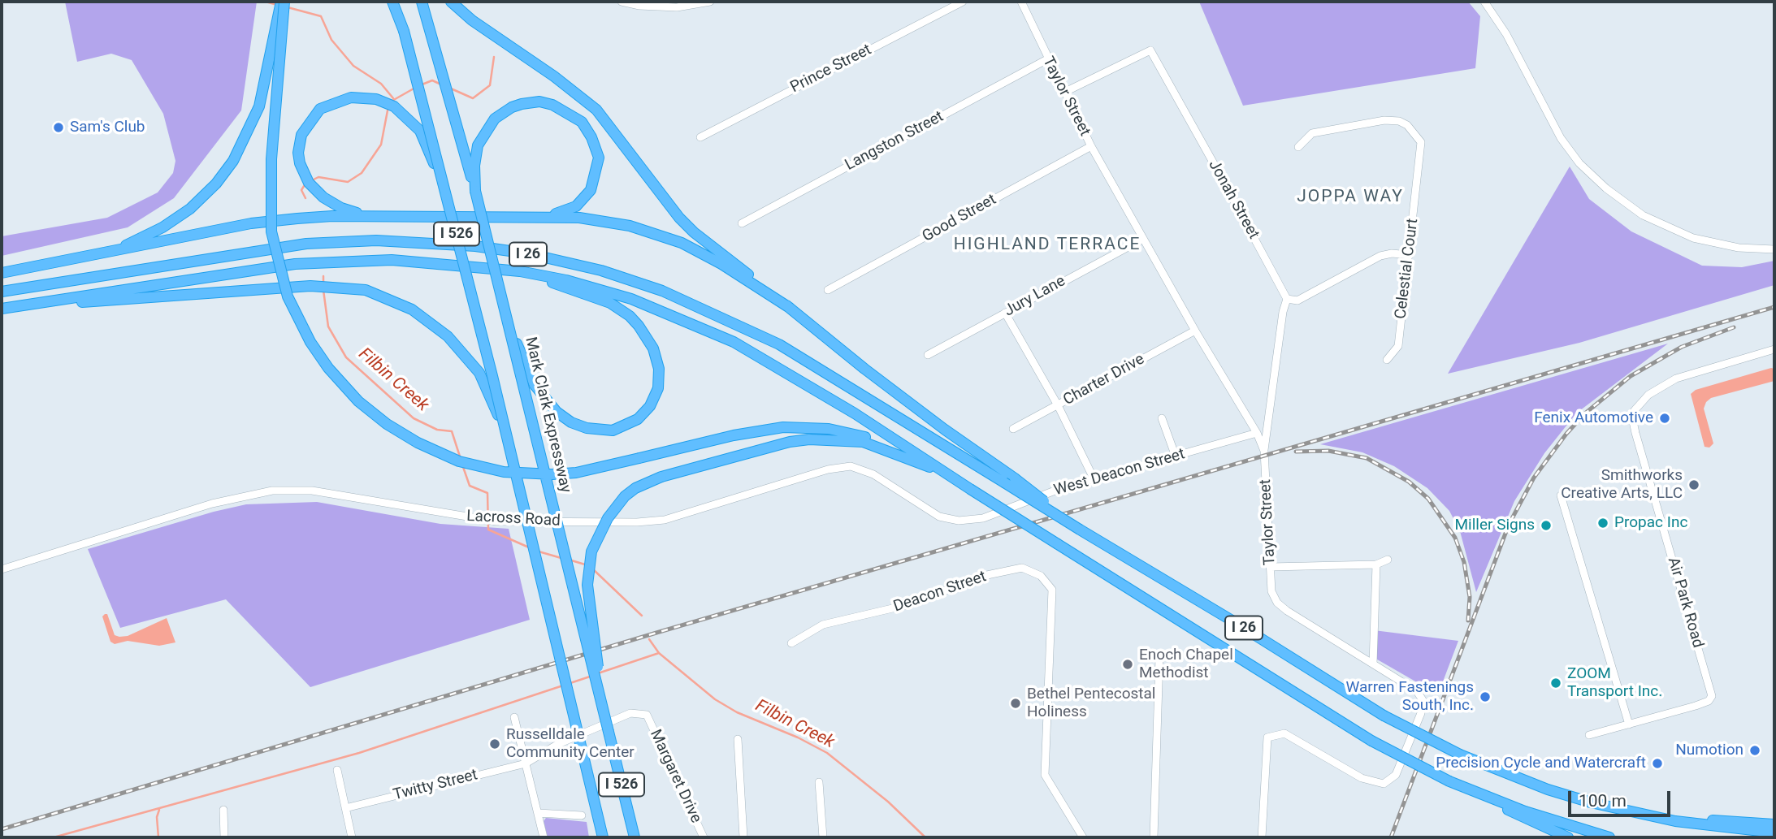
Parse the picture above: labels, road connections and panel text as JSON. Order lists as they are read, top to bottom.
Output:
{
  "streets": {
    "highway": ["I 526", "I 26", "Mark Clark Expressway"],
    "street": [
      "Prince Street",
      "Taylor Street",
      "Langston Street",
      "Jonah Street",
      "Good Street",
      "Celestial Court",
      "Jury Lane",
      "Charter Drive",
      "West Deacon Street",
      "Lacross Road",
      "Deacon Street",
      "Air Park Road",
      "Margaret Drive",
      "Twitty Street"
    ]
  },
  "crossings": [
    ["Taylor Street", "Langston Street"],
    ["Taylor Street", "Jonah Street"],
    ["Taylor Street", "Good Street"],
    ["Taylor Street", "Jury Lane"],
    ["Taylor Street", "Charter Drive"],
    ["Taylor Street", "West Deacon Street"],
    ["West Deacon Street", "Lacross Road"],
    ["Margaret Drive", "Twitty Street"]
  ],
  "districts": ["JOPPA WAY", "HIGHLAND TERRACE"],
  "water": ["Filbin Creek"],
  "places": [
    "Sam's Club",
    "Fenix Automotive",
    "Smithworks Creative Arts, LLC",
    "Propac Inc",
    "Miller Signs",
    "Enoch Chapel Methodist",
    "ZOOM Transport Inc.",
    "Warren Fastenings South, Inc.",
    "Bethel Pentecostal Holiness",
    "Russelldale Community Center",
    "Numotion",
    "Precision Cycle and Watercraft"
  ],
  "scale_bar": "100 m"
}
